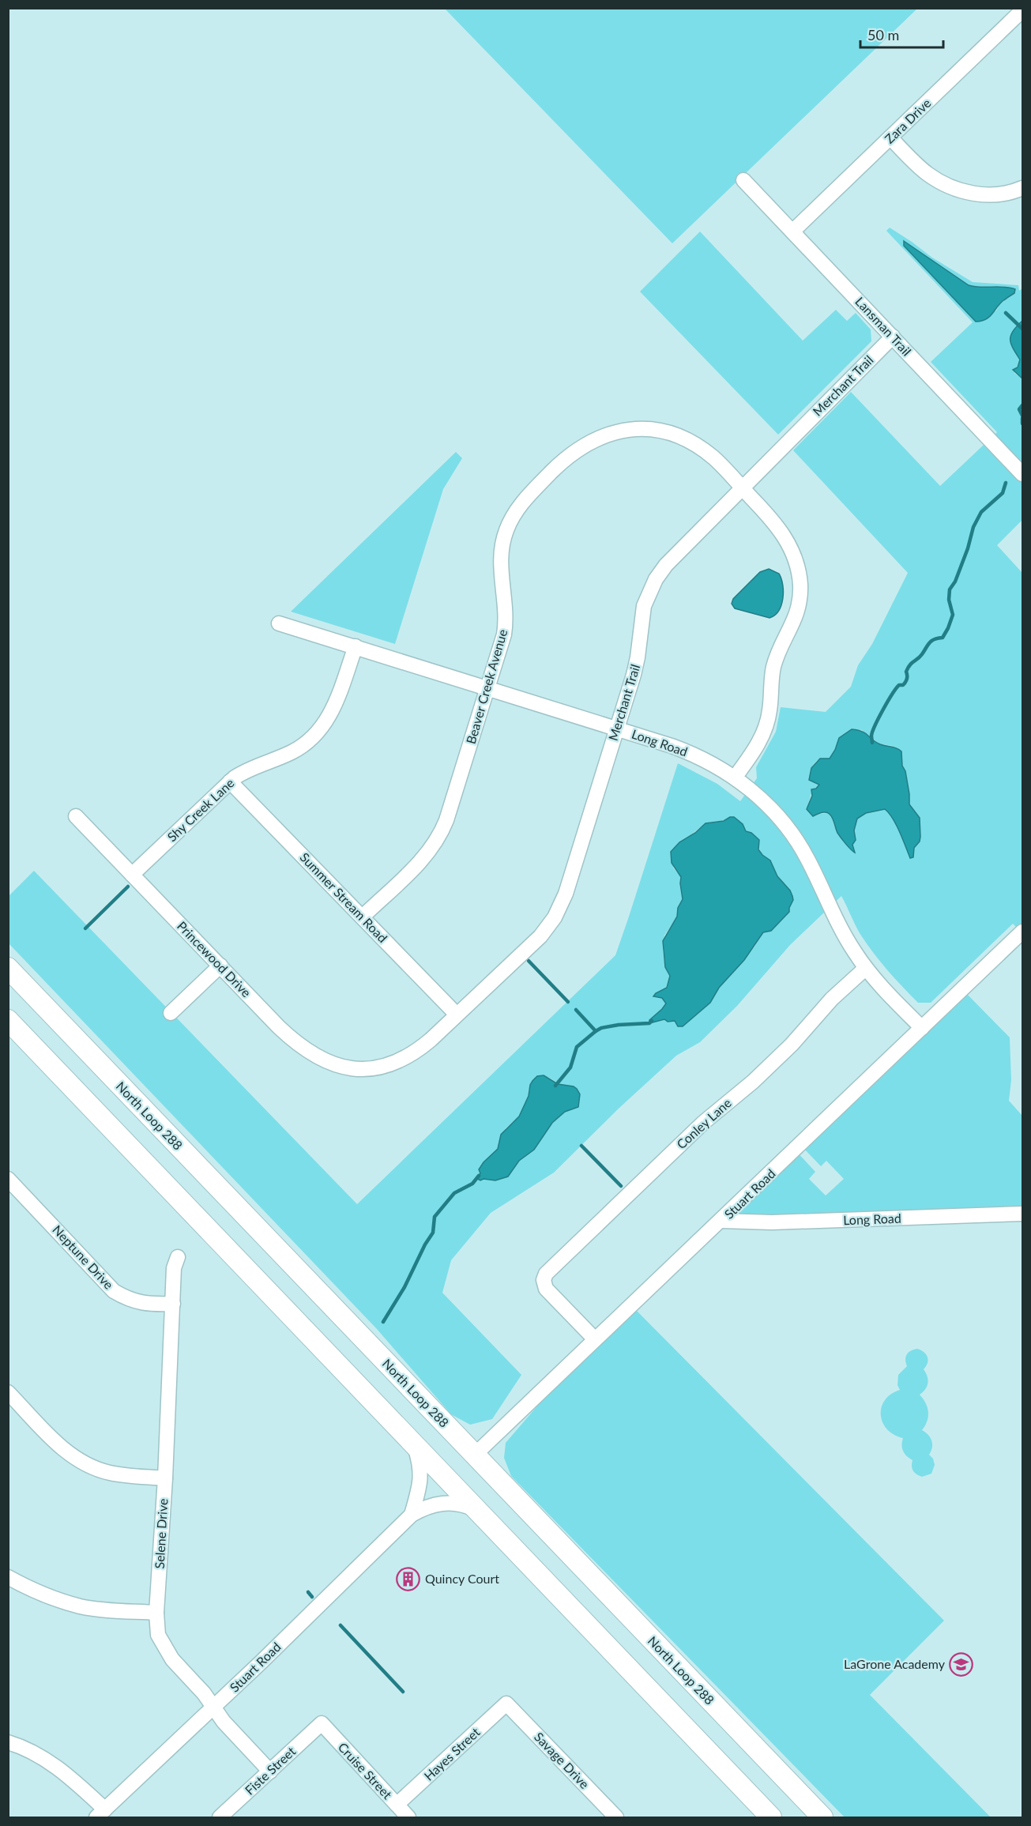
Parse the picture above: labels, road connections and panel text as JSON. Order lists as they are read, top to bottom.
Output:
{
  "streets": {
    "highway": ["North Loop 288"],
    "street": [
      "Zara Drive",
      "Lansman Trail",
      "Merchant Trail",
      "Beaver Creek Avenue",
      "Long Road",
      "Shy Creek Lane",
      "Summer Stream Road",
      "Princewood Drive",
      "Conley Lane",
      "Stuart Road",
      "Neptune Drive",
      "Selene Drive",
      "Hayes Street",
      "Savage Drive",
      "Fiste Street",
      "Cruise Street"
    ]
  },
  "crossings": [
    ["Zara Drive", "Lansman Trail"],
    ["Lansman Trail", "Merchant Trail"],
    ["Merchant Trail", "Beaver Creek Avenue"],
    ["Merchant Trail", "Long Road"],
    ["Merchant Trail", "Summer Stream Road"],
    ["Merchant Trail", "Princewood Drive"],
    ["Beaver Creek Avenue", "Long Road"],
    ["Beaver Creek Avenue", "Summer Stream Road"],
    ["Long Road", "Shy Creek Lane"],
    ["Long Road", "Conley Lane"],
    ["Long Road", "Stuart Road"],
    ["Shy Creek Lane", "Summer Stream Road"],
    ["Shy Creek Lane", "Princewood Drive"],
    ["North Loop 288", "Stuart Road"],
    ["Conley Lane", "Stuart Road"],
    ["Stuart Road", "Selene Drive"],
    ["Neptune Drive", "Selene Drive"],
    ["Selene Drive", "Fiste Street"],
    ["Hayes Street", "Savage Drive"],
    ["Hayes Street", "Cruise Street"],
    ["Fiste Street", "Cruise Street"]
  ],
  "places": {
    "building": ["Quincy Court"],
    "school or university": ["LaGrone Academy"]
  },
  "scale_bar": "50 m"
}
